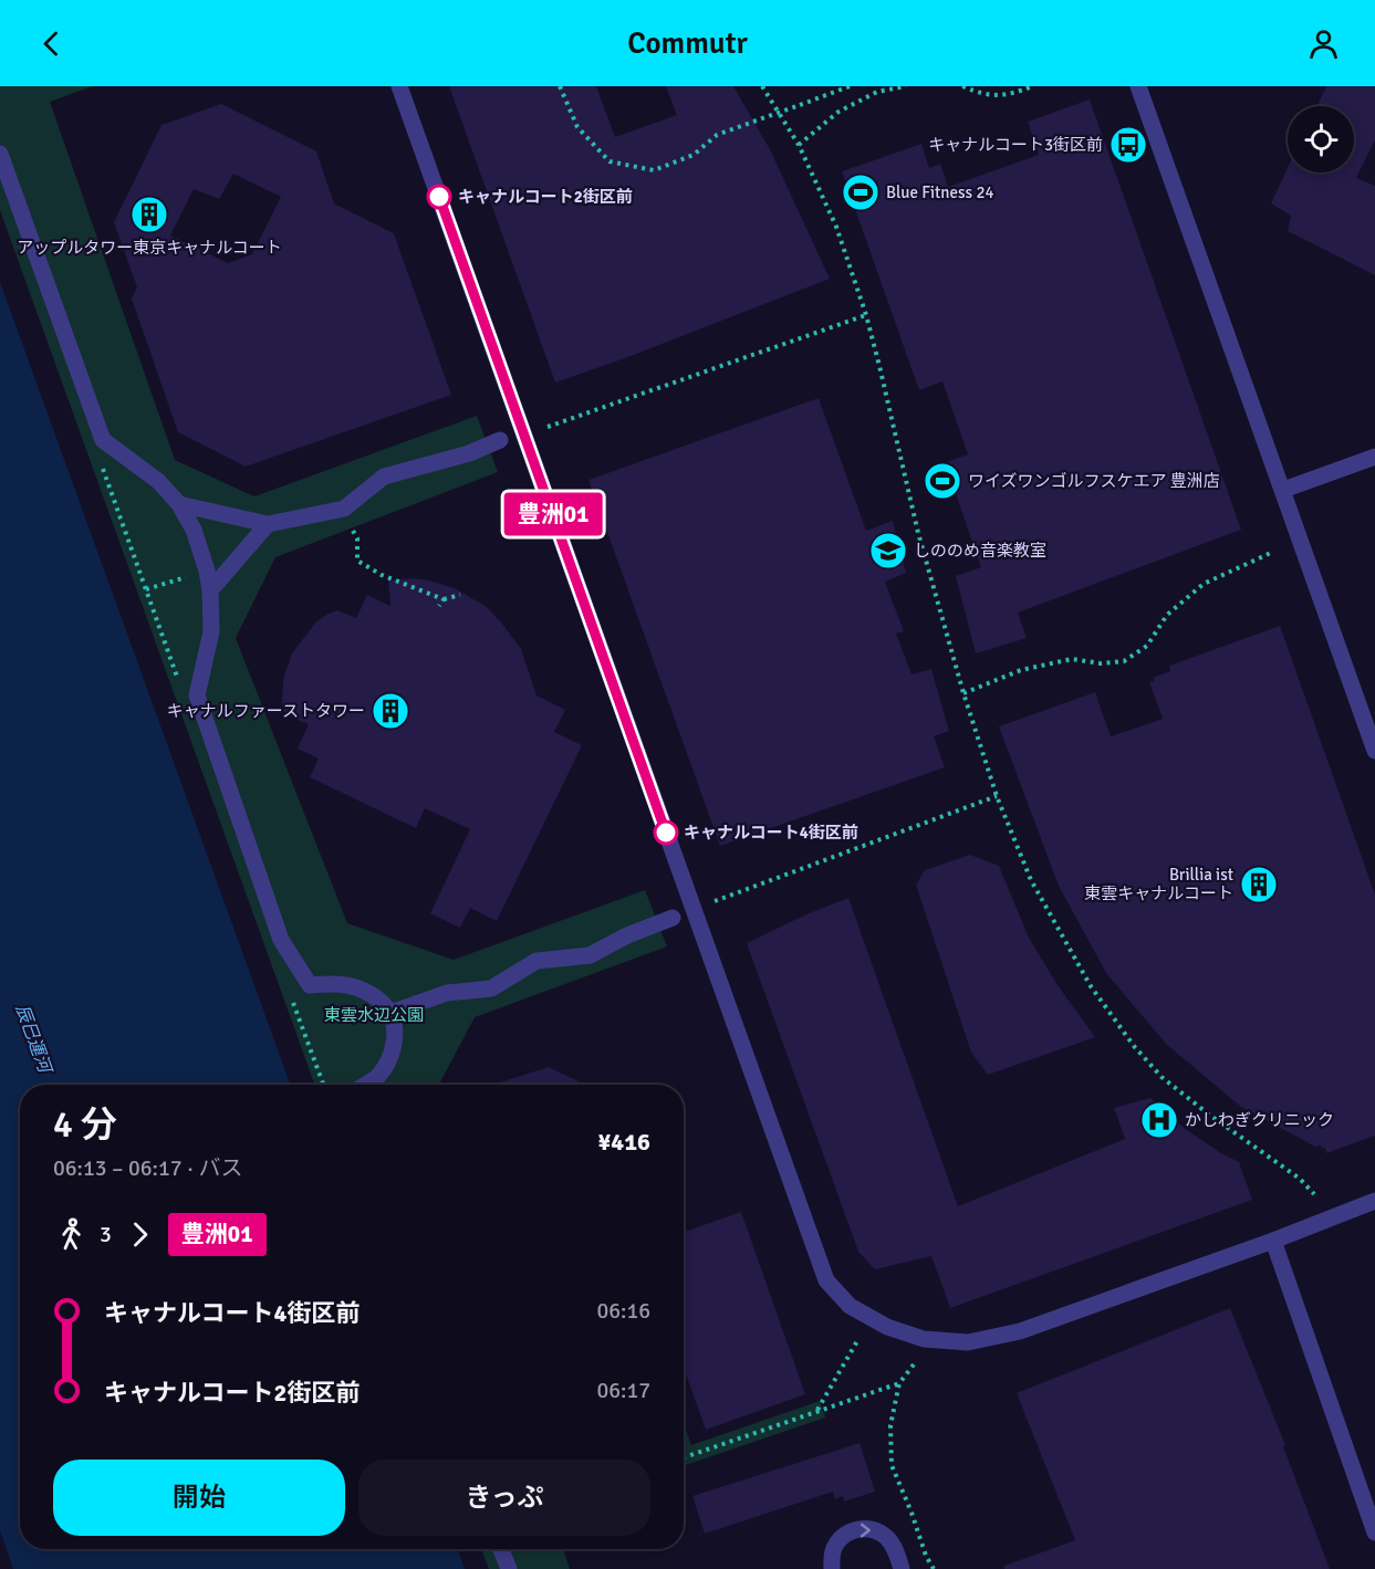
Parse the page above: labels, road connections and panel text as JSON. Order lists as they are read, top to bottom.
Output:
{
  "water": ["辰巳運河"],
  "parks": ["東雲水辺公園"],
  "places": {
    "bus stop": ["キャナルコート3街区前"],
    "sports": ["Blue Fitness 24", "ワイズワンゴルフスケエア 豊洲店"],
    "other": ["キャナルコート2街区前", "キャナルコート4街区前"],
    "building": ["アップルタワー東京キャナルコート", "キャナルファーストタワー", "Brillia ist 東雲キャナルコート"],
    "school or university": ["しののめ音楽教室"],
    "hospital": ["かしわぎクリニック"]
  },
  "lines": ["bus line 豊洲01"],
  "page": {
    "header": "Commutr",
    "on_map": "豊洲01",
    "heading": ["4 分", "06:13 – 06:17 · バス", "¥416"],
    "legs": ["3", "豊洲01"],
    "list": [
      {
        "name": "キャナルコート4街区前",
        "value": "06:16"
      },
      {
        "name": "キャナルコート2街区前",
        "value": "06:17"
      }
    ],
    "buttons": ["開始", "きっぷ"]
  }
}
